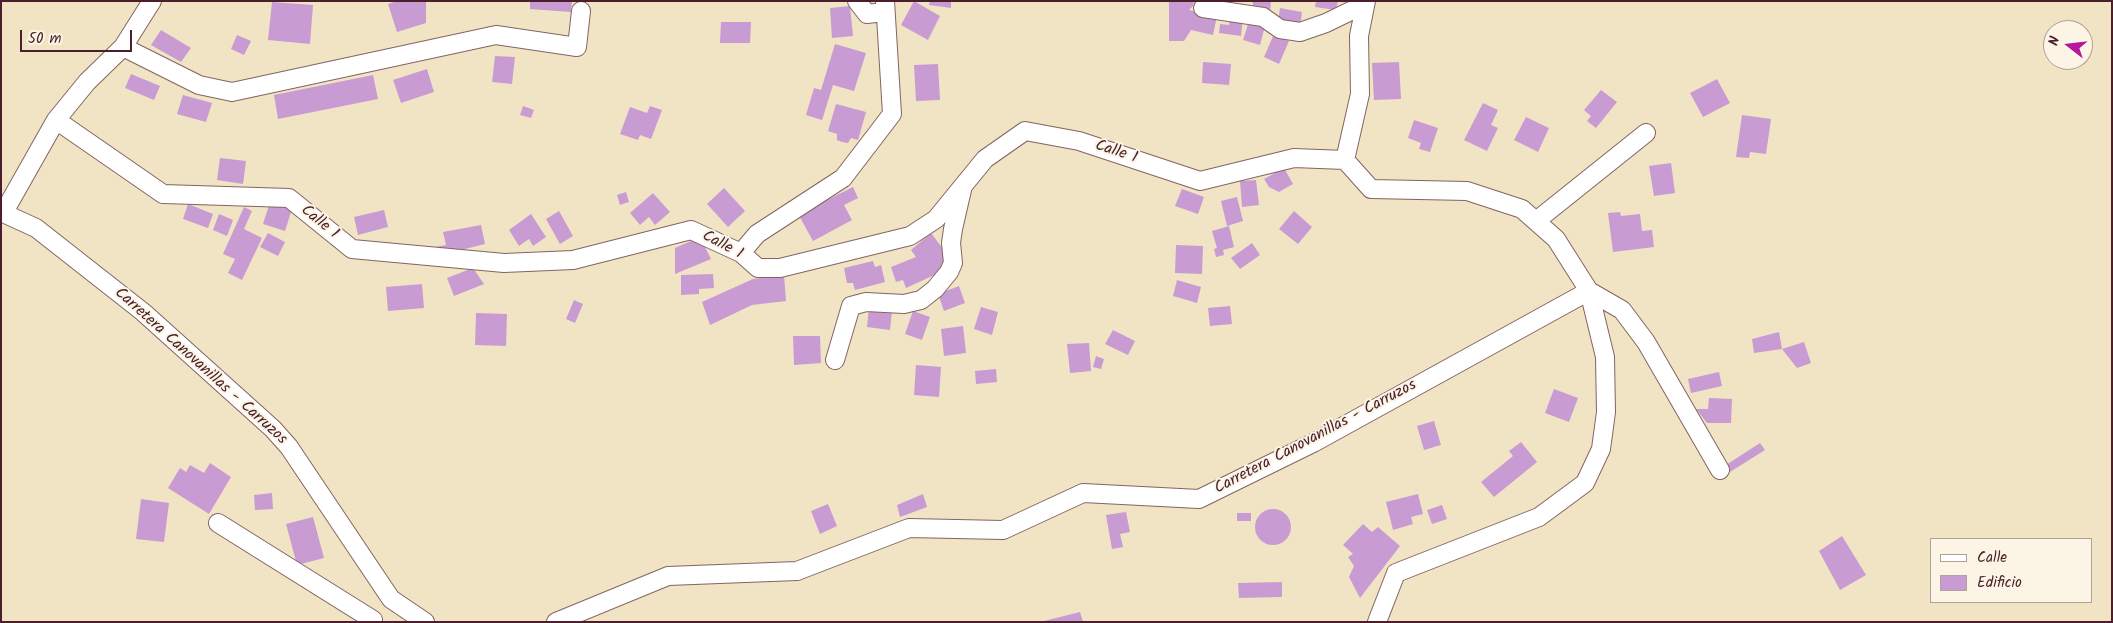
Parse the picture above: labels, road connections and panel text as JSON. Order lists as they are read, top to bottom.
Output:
{
  "streets": {
    "street": ["Calle 1", "Carretera Canovanillas - Carruzos"]
  },
  "legend": ["Calle", "Edificio"],
  "scale_bar": "50 m",
  "north": "left"
}
